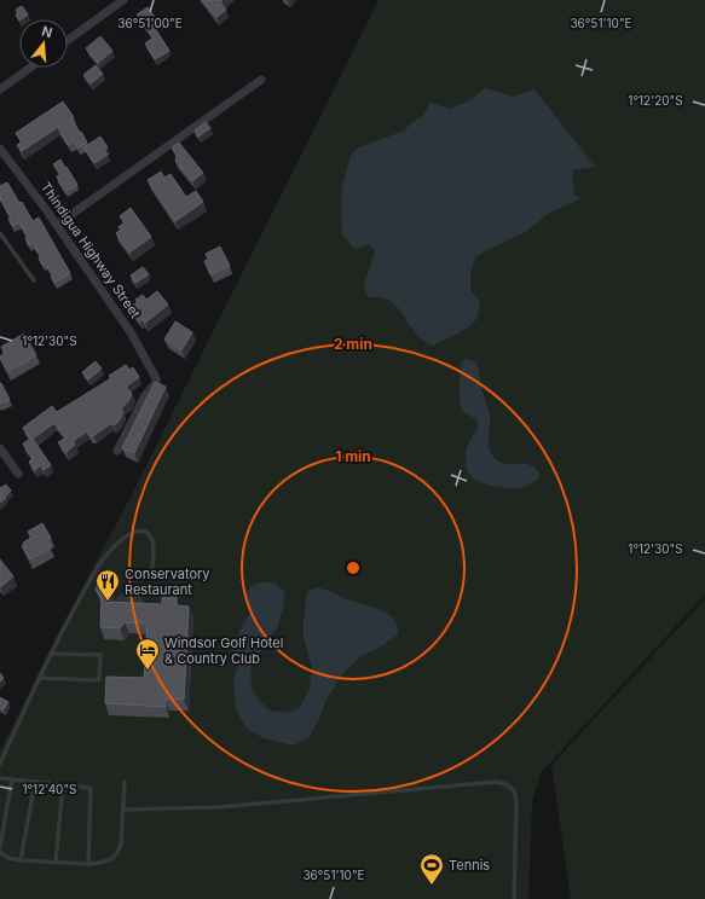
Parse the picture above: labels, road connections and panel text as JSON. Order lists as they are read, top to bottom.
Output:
{
  "streets": {
    "street": ["Thindigua Highway Street"]
  },
  "places": {
    "restaurant": ["Conservatory Restaurant"],
    "hotel": ["Windsor Golf Hotel & Country Club"],
    "sports": ["Tennis"]
  },
  "north": "top",
  "coordinates": [
    "36°51'00\"E",
    "36°51'10\"E",
    "1°12'20\"S",
    "1°12'30\"S",
    "1°12'40\"S"
  ],
  "rings": ["2 min", "1 min"]
}
